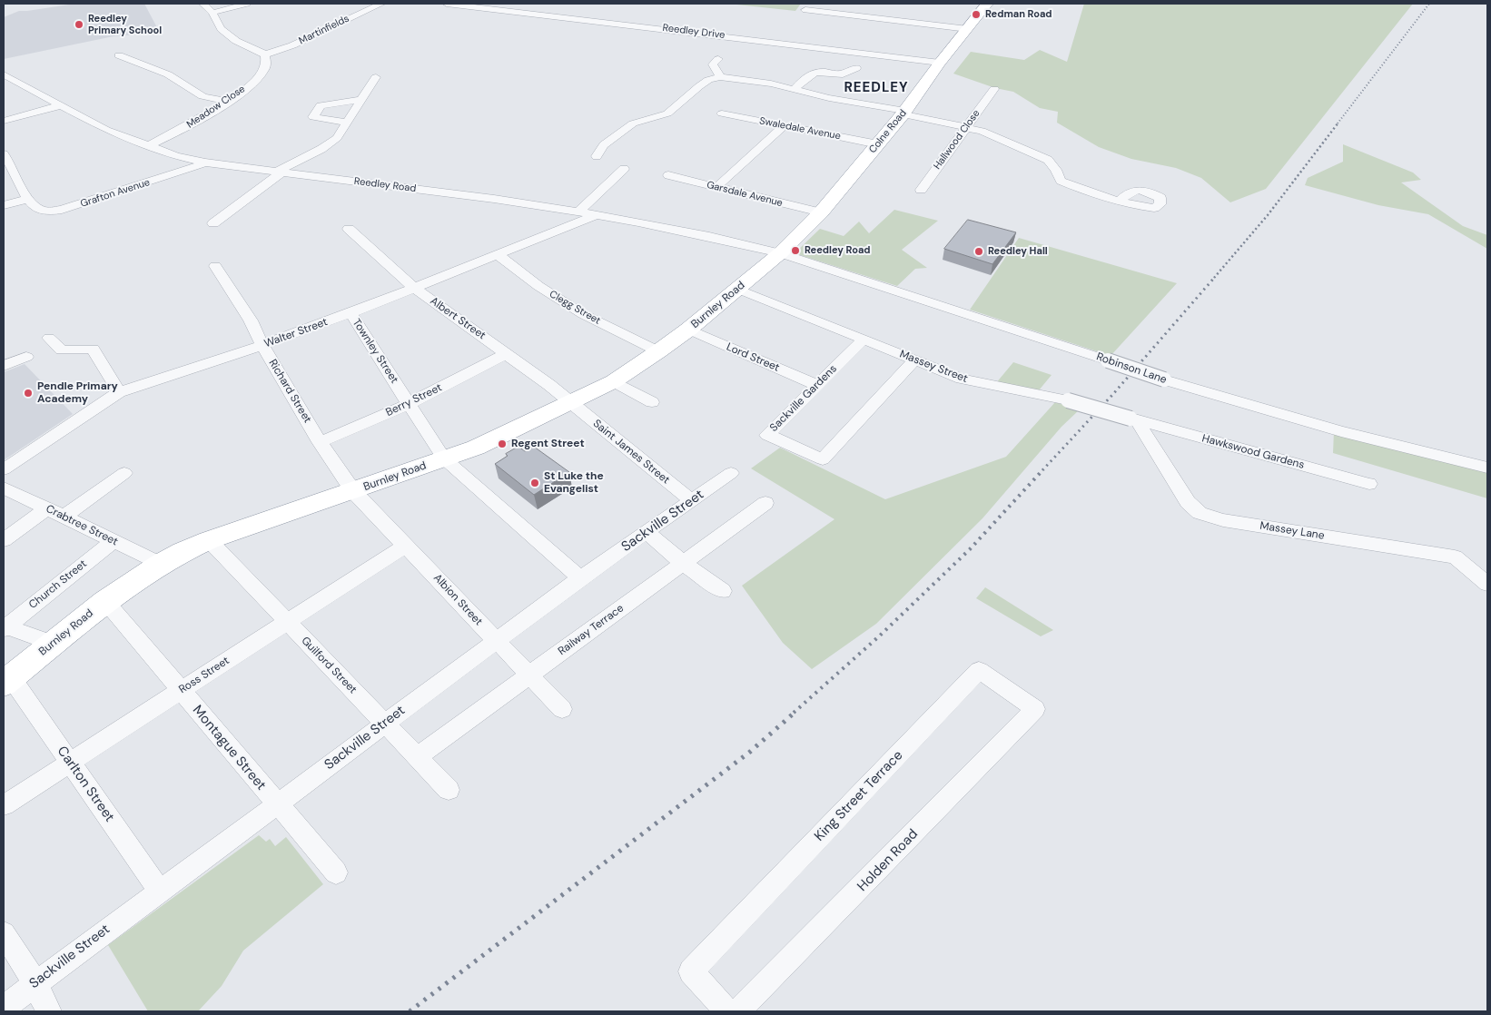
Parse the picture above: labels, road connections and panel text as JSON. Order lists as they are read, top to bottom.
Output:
{
  "streets": {
    "highway": ["Colne Road", "Burnley Road"],
    "street": [
      "Martinfields",
      "Reedley Drive",
      "Meadow Close",
      "Swaledale Avenue",
      "Hallwood Close",
      "Reedley Road",
      "Grafton Avenue",
      "Garsdale Avenue",
      "Clegg Street",
      "Albert Street",
      "Walter Street",
      "Townley Street",
      "Lord Street",
      "Massey Street",
      "Robinson Lane",
      "Richard Street",
      "Sackville Gardens",
      "Berry Street",
      "Saint James Street",
      "Hawkswood Gardens",
      "Sackville Street",
      "Crabtree Street",
      "Massey Lane",
      "Church Street",
      "Albion Street",
      "Railway Terrace",
      "Guilford Street",
      "Ross Street",
      "Montague Street",
      "Carlton Street",
      "King Street Terrace",
      "Holden Road"
    ]
  },
  "crossings": [
    ["Martinfields", "Meadow Close"],
    ["Reedley Drive", "Colne Road"],
    ["Meadow Close", "Reedley Road"],
    ["Swaledale Avenue", "Colne Road"],
    ["Colne Road", "Reedley Road"],
    ["Colne Road", "Garsdale Avenue"],
    ["Colne Road", "Burnley Road"],
    ["Colne Road", "Robinson Lane"],
    ["Reedley Road", "Grafton Avenue"],
    ["Reedley Road", "Burnley Road"],
    ["Reedley Road", "Walter Street"],
    ["Reedley Road", "Robinson Lane"],
    ["Burnley Road", "Clegg Street"],
    ["Burnley Road", "Albert Street"],
    ["Burnley Road", "Townley Street"],
    ["Burnley Road", "Lord Street"],
    ["Burnley Road", "Massey Street"],
    ["Burnley Road", "Robinson Lane"],
    ["Burnley Road", "Richard Street"],
    ["Burnley Road", "Saint James Street"],
    ["Burnley Road", "Crabtree Street"],
    ["Burnley Road", "Albion Street"],
    ["Burnley Road", "Guilford Street"],
    ["Burnley Road", "Montague Street"],
    ["Burnley Road", "Carlton Street"],
    ["Clegg Street", "Walter Street"],
    ["Albert Street", "Walter Street"],
    ["Albert Street", "Berry Street"],
    ["Albert Street", "Saint James Street"],
    ["Walter Street", "Townley Street"],
    ["Walter Street", "Richard Street"],
    ["Townley Street", "Berry Street"],
    ["Lord Street", "Sackville Gardens"],
    ["Massey Street", "Sackville Gardens"],
    ["Massey Street", "Hawkswood Gardens"],
    ["Massey Street", "Massey Lane"],
    ["Richard Street", "Berry Street"],
    ["Richard Street", "Albion Street"],
    ["Saint James Street", "Sackville Street"],
    ["Hawkswood Gardens", "Massey Lane"],
    ["Sackville Street", "Albion Street"],
    ["Sackville Street", "Guilford Street"],
    ["Sackville Street", "Montague Street"],
    ["Sackville Street", "Carlton Street"],
    ["Crabtree Street", "Church Street"],
    ["Albion Street", "Railway Terrace"],
    ["Albion Street", "Ross Street"],
    ["Railway Terrace", "Guilford Street"],
    ["Guilford Street", "Ross Street"],
    ["Ross Street", "Montague Street"],
    ["Ross Street", "Carlton Street"],
    ["King Street Terrace", "Holden Road"]
  ],
  "districts": ["REEDLEY"],
  "places": [
    "Redman Road",
    "Reedley Primary School",
    "Reedley Road",
    "Reedley Hall",
    "Pendle Primary Academy",
    "Regent Street",
    "St Luke the Evangelist"
  ]
}
